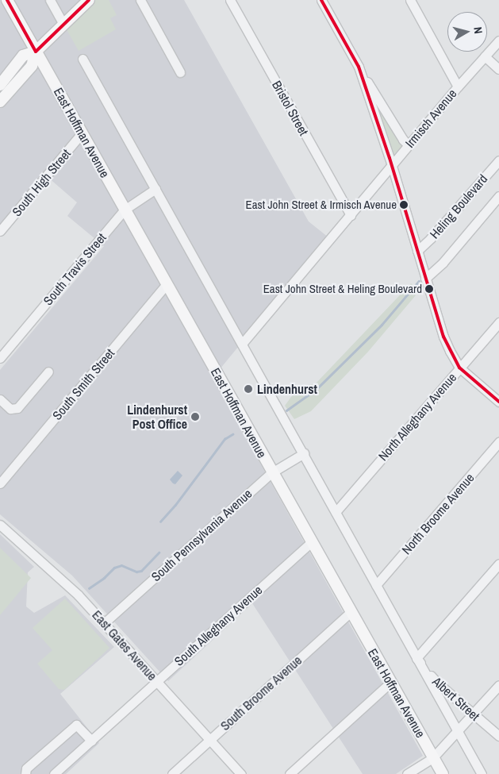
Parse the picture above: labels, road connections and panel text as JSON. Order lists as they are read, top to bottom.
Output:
{
  "streets": {
    "main road": ["East Hoffman Avenue"],
    "street": [
      "Bristol Street",
      "Irmisch Avenue",
      "South High Street",
      "Heling Boulevard",
      "South Travis Street",
      "South Smith Street",
      "North Alleghany Avenue",
      "North Broome Avenue",
      "South Pennsylvania Avenue",
      "South Alleghany Avenue",
      "East Gates Avenue",
      "South Broome Avenue",
      "Albert Street"
    ]
  },
  "crossings": [
    ["Bristol Street", "Irmisch Avenue"],
    ["East Hoffman Avenue", "South High Street"],
    ["East Hoffman Avenue", "South Travis Street"],
    ["East Hoffman Avenue", "South Smith Street"],
    ["East Hoffman Avenue", "South Pennsylvania Avenue"],
    ["East Hoffman Avenue", "South Alleghany Avenue"],
    ["East Hoffman Avenue", "South Broome Avenue"],
    ["South Pennsylvania Avenue", "East Gates Avenue"],
    ["South Alleghany Avenue", "East Gates Avenue"],
    ["East Gates Avenue", "South Broome Avenue"]
  ],
  "places": [
    "East John Street & Irmisch Avenue",
    "East John Street & Heling Boulevard",
    "Lindenhurst",
    "Lindenhurst Post Office"
  ],
  "north": "right"
}
